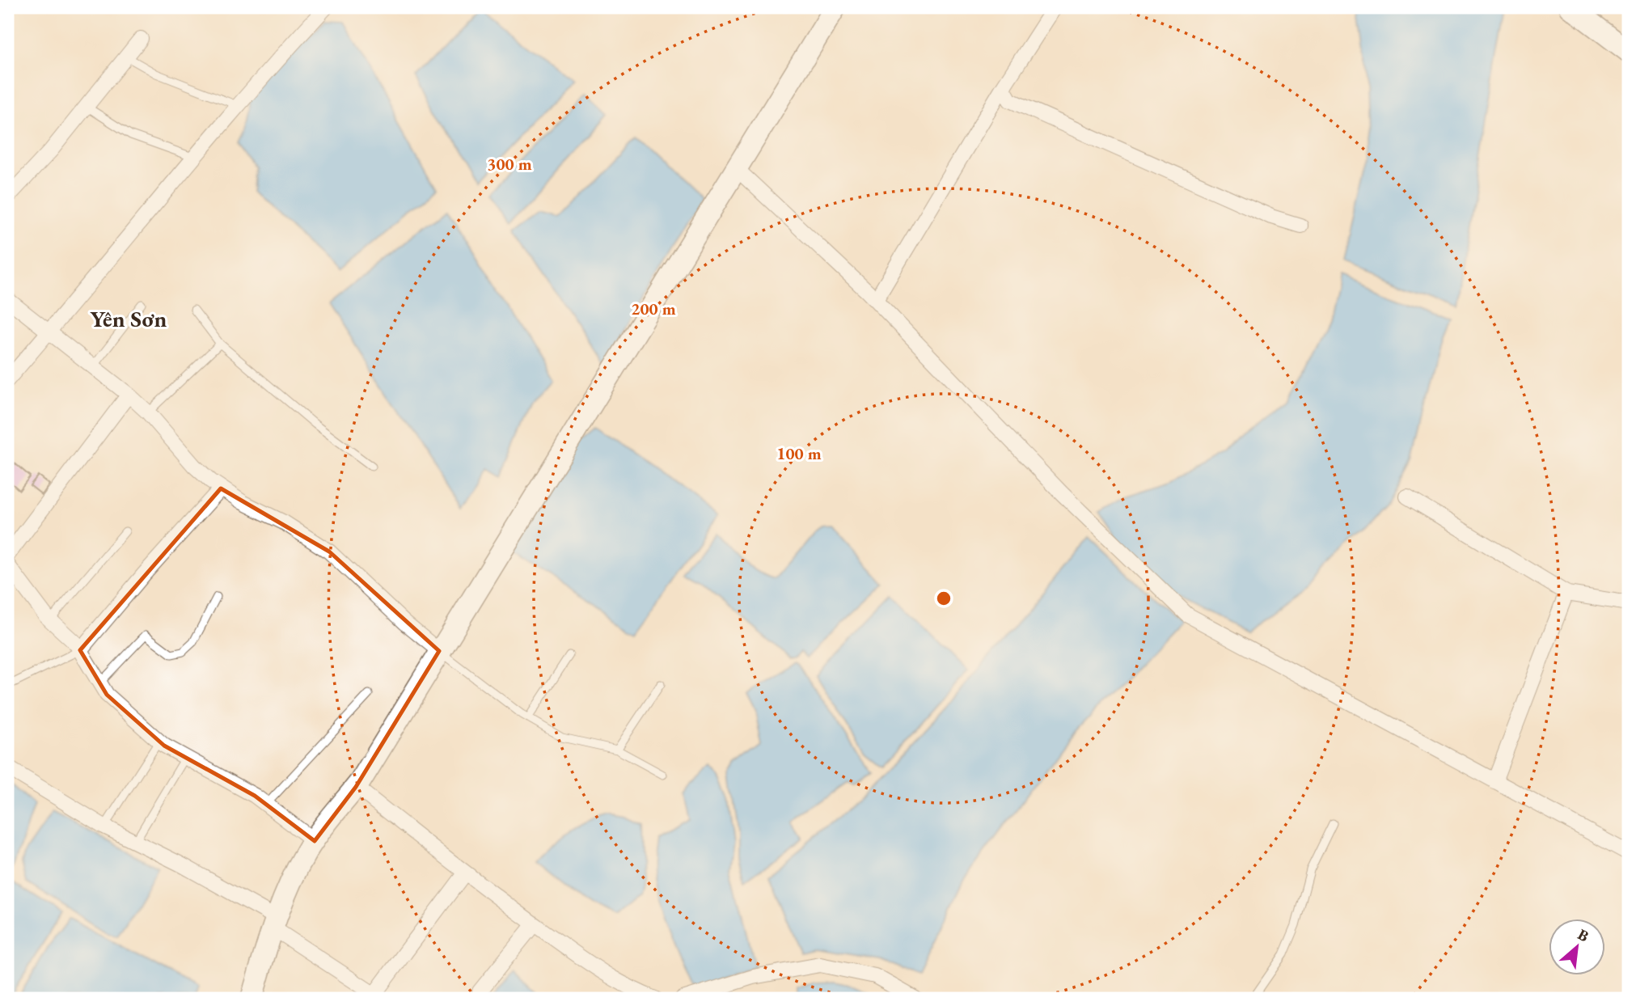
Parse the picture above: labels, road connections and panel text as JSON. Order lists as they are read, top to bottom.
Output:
{
  "districts": ["Yên Sơn"],
  "north": "top right",
  "rings": ["300 m", "200 m", "100 m"]
}
